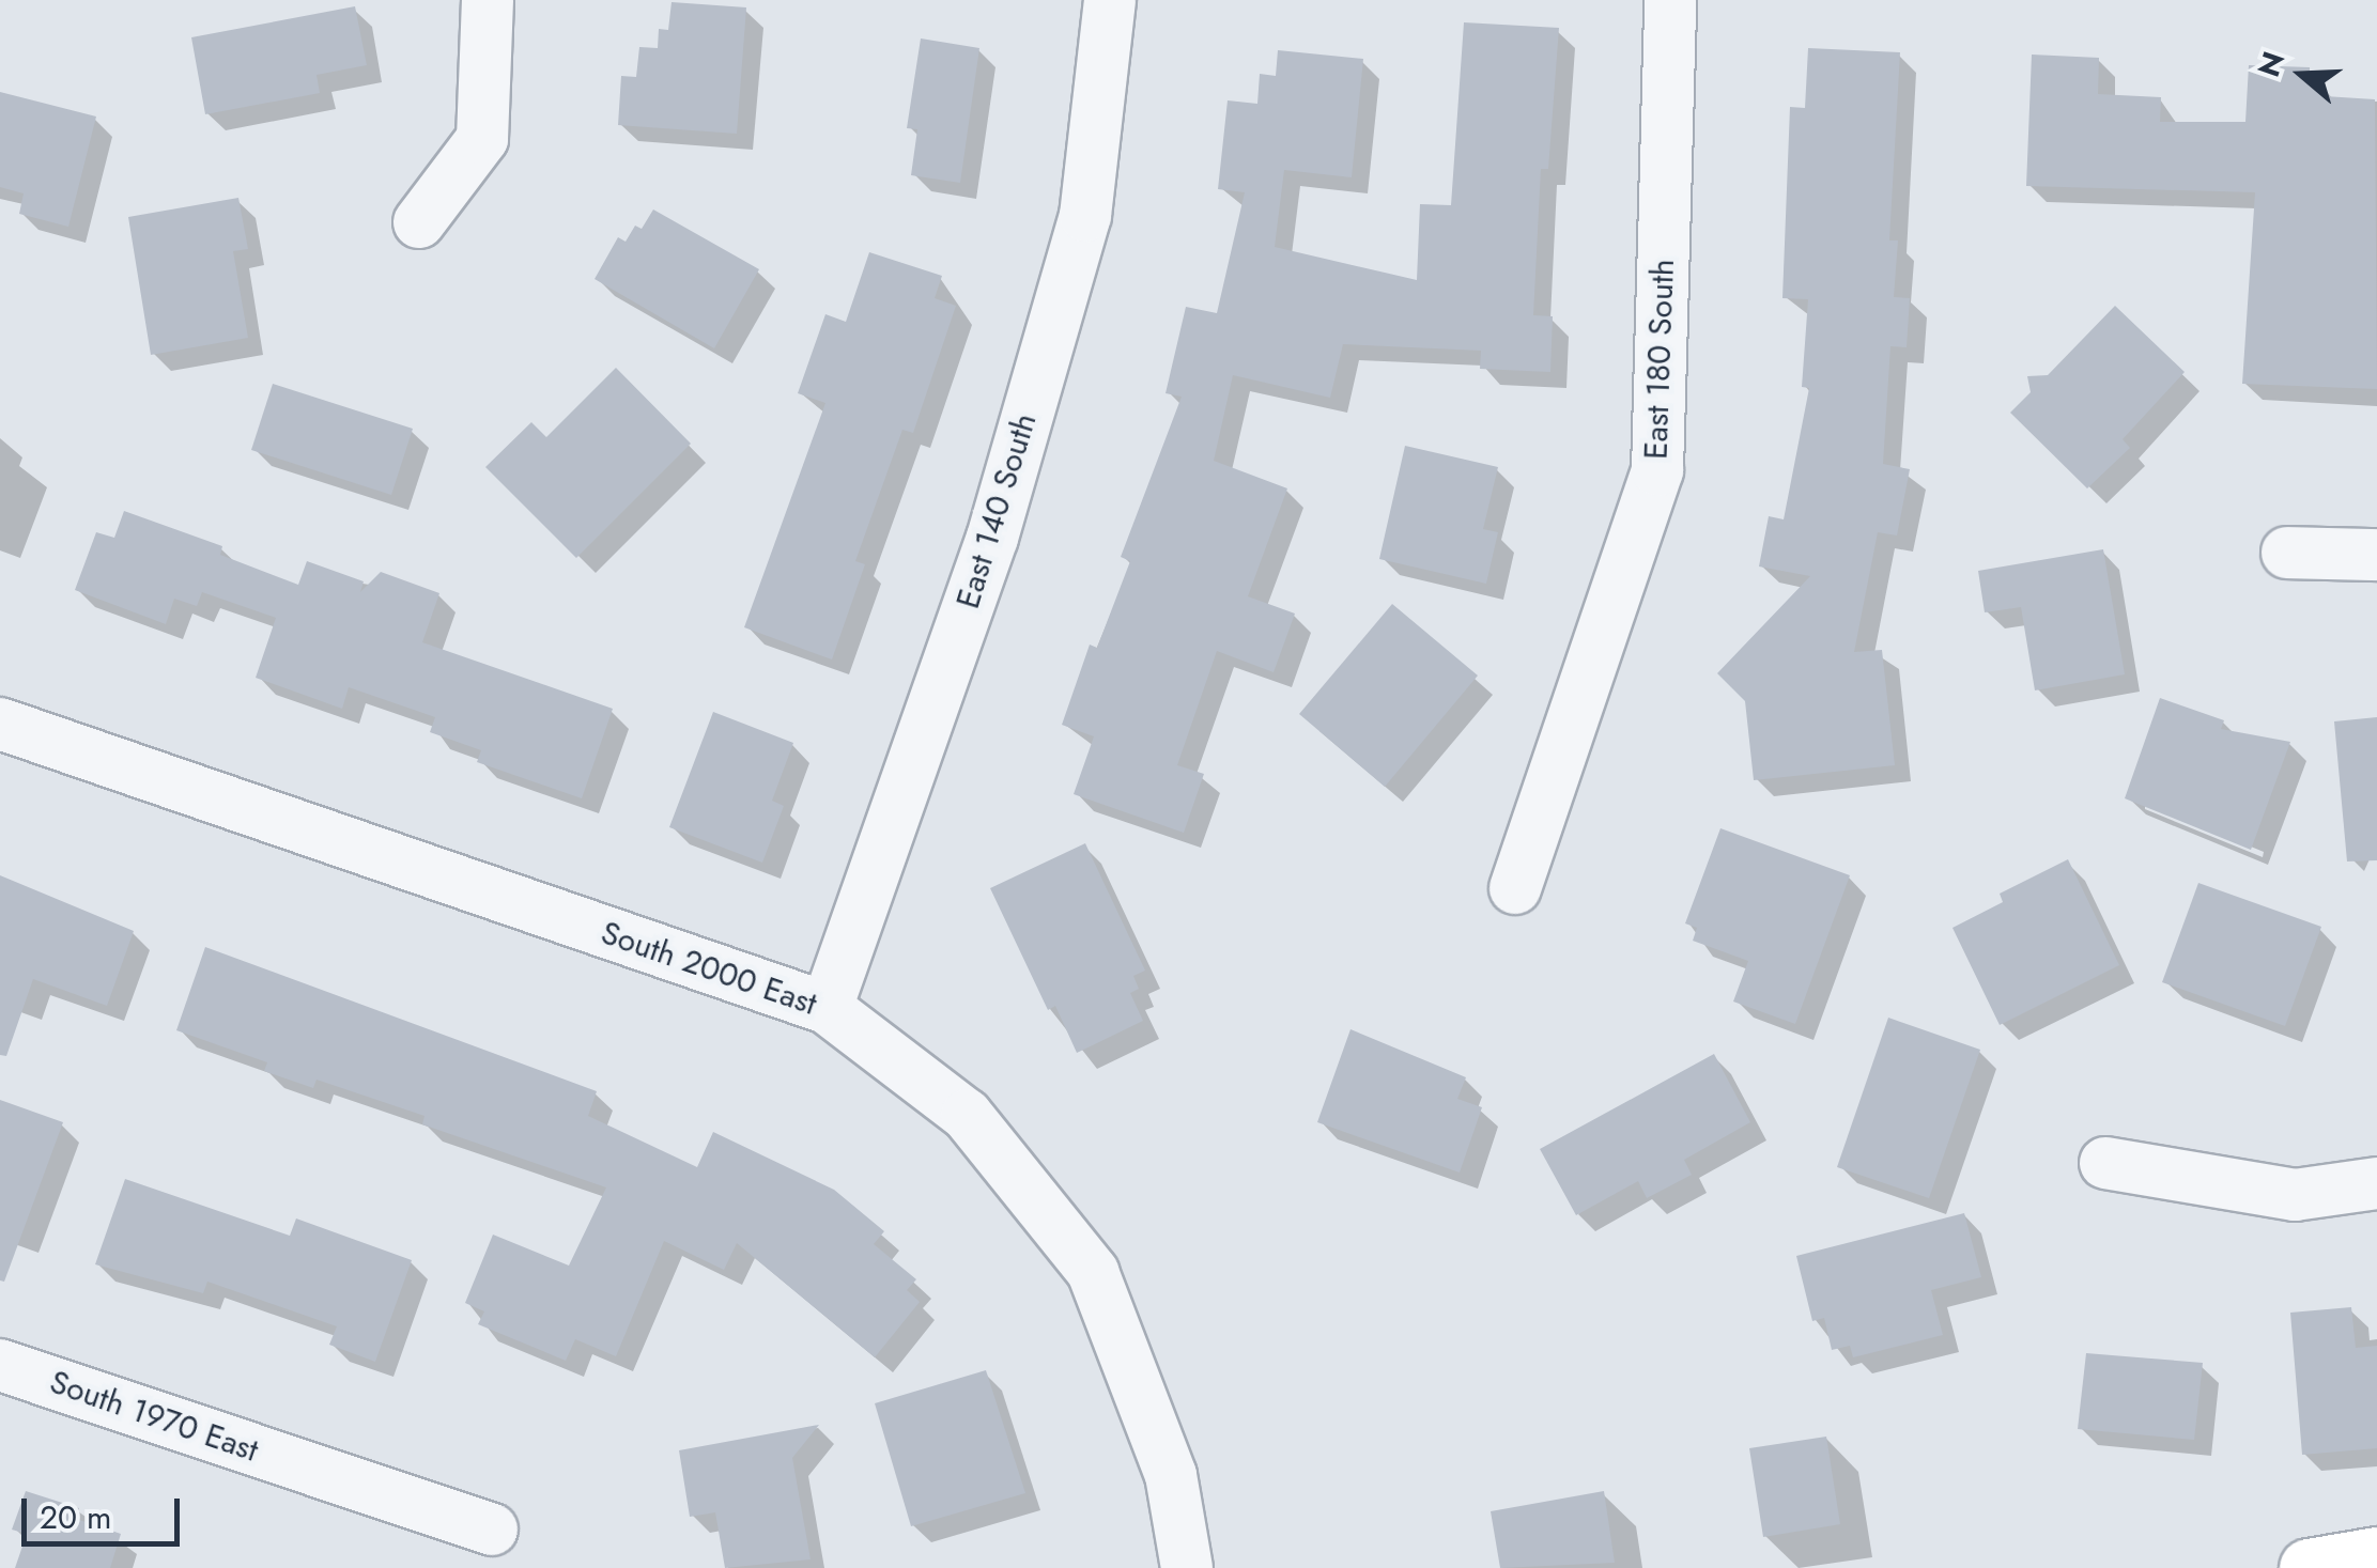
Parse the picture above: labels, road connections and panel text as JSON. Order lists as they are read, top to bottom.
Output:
{
  "streets": {
    "street": [
      "East 180 South",
      "East 140 South",
      "South 2000 East",
      "South 1970 East"
    ]
  },
  "crossings": [
    ["East 140 South", "South 2000 East"]
  ],
  "scale_bar": "20 m",
  "north": "left"
}
